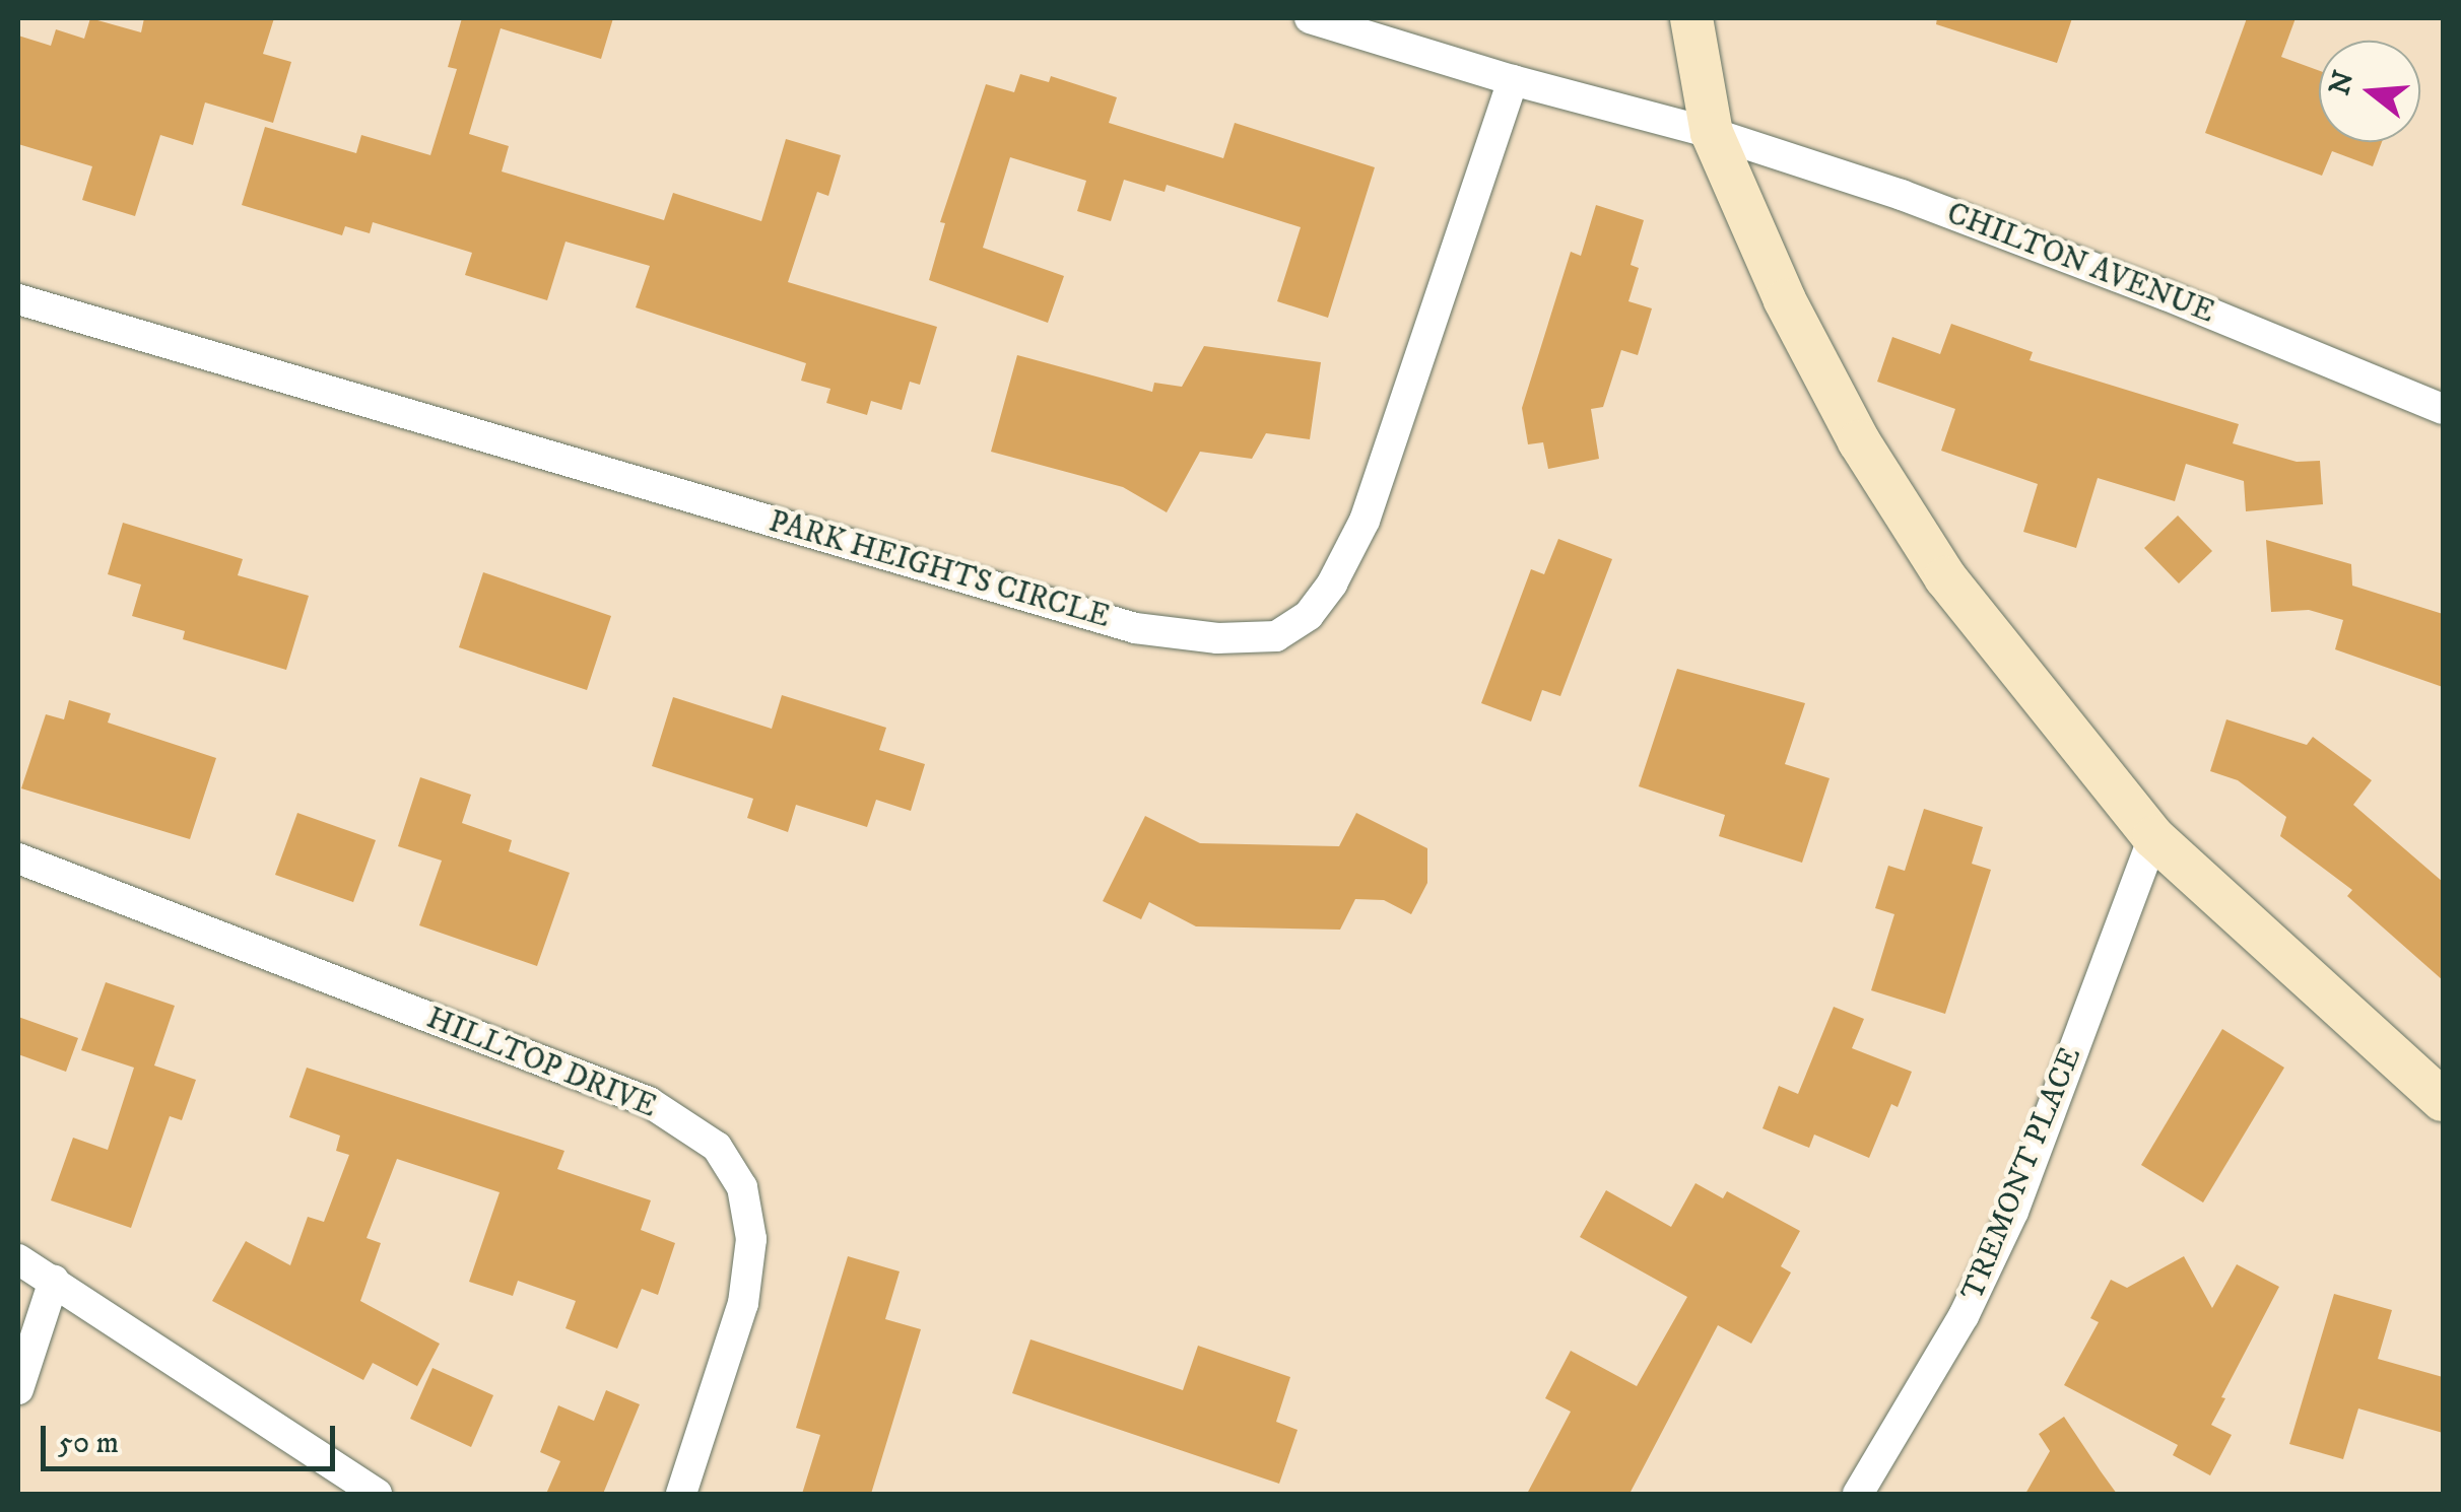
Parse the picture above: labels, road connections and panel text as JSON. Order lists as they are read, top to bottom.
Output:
{
  "streets": {
    "street": [
      "CHILTON AVENUE",
      "PARK HEIGHTS CIRCLE",
      "HILLTOP DRIVE",
      "TREMONT PLACE"
    ]
  },
  "crossings": [
    ["CHILTON AVENUE", "PARK HEIGHTS CIRCLE"]
  ],
  "scale_bar": "50 m",
  "north": "left"
}
